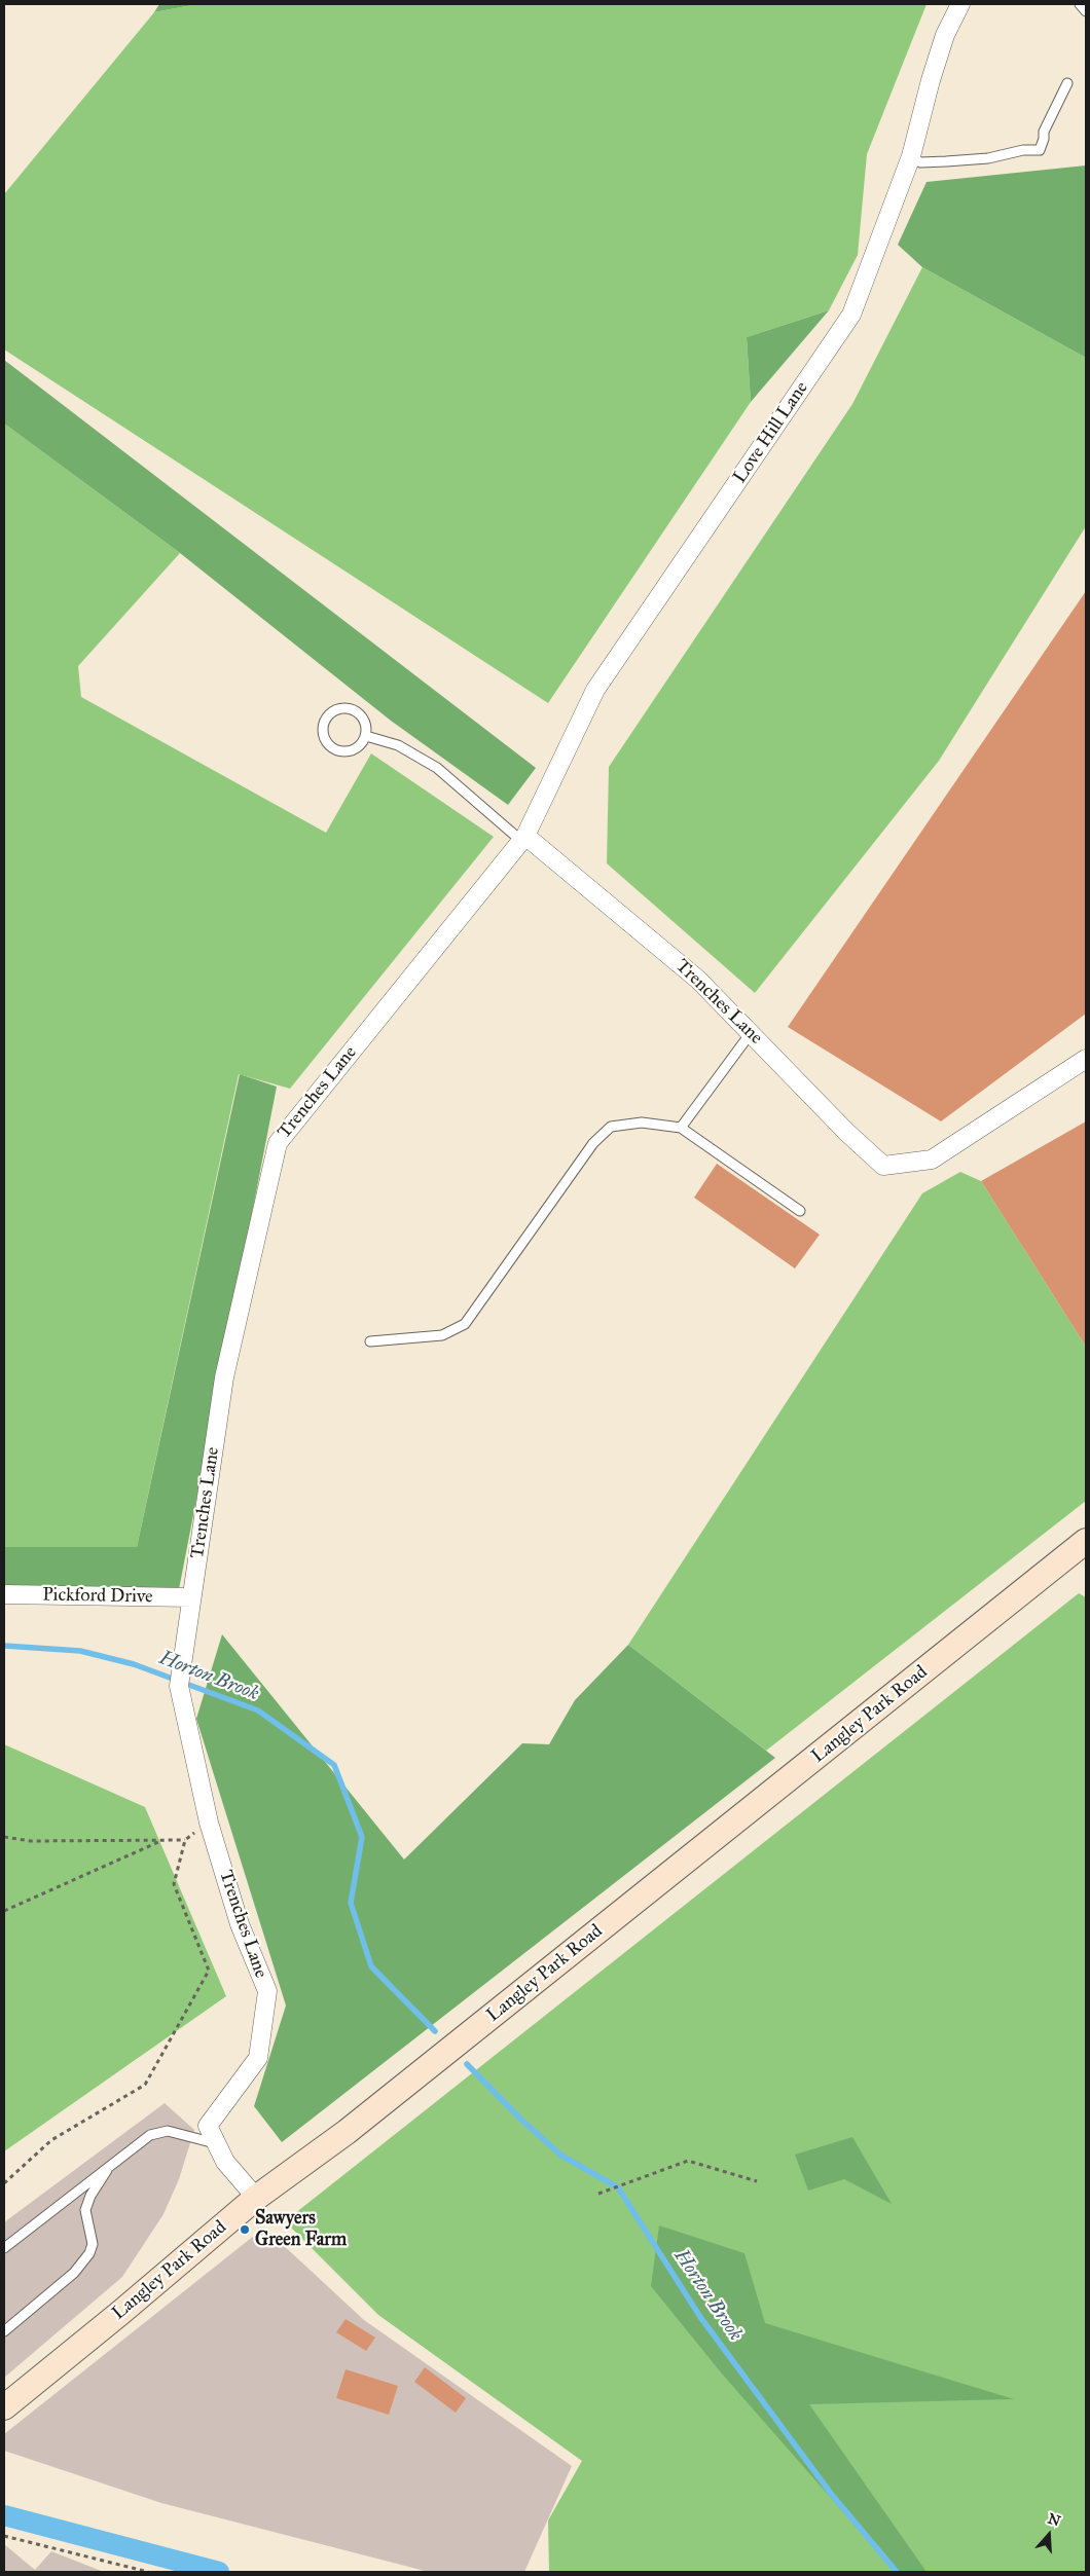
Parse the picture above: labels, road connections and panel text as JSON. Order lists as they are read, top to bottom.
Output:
{
  "streets": {
    "main road": ["Langley Park Road"],
    "street": ["Love Hill Lane", "Trenches Lane", "Pickford Drive"]
  },
  "crossings": [
    ["Love Hill Lane", "Trenches Lane"],
    ["Trenches Lane", "Pickford Drive"],
    ["Trenches Lane", "Langley Park Road"]
  ],
  "water": ["Horton Brook"],
  "places": ["Sawyers Green Farm"],
  "north": "top"
}
